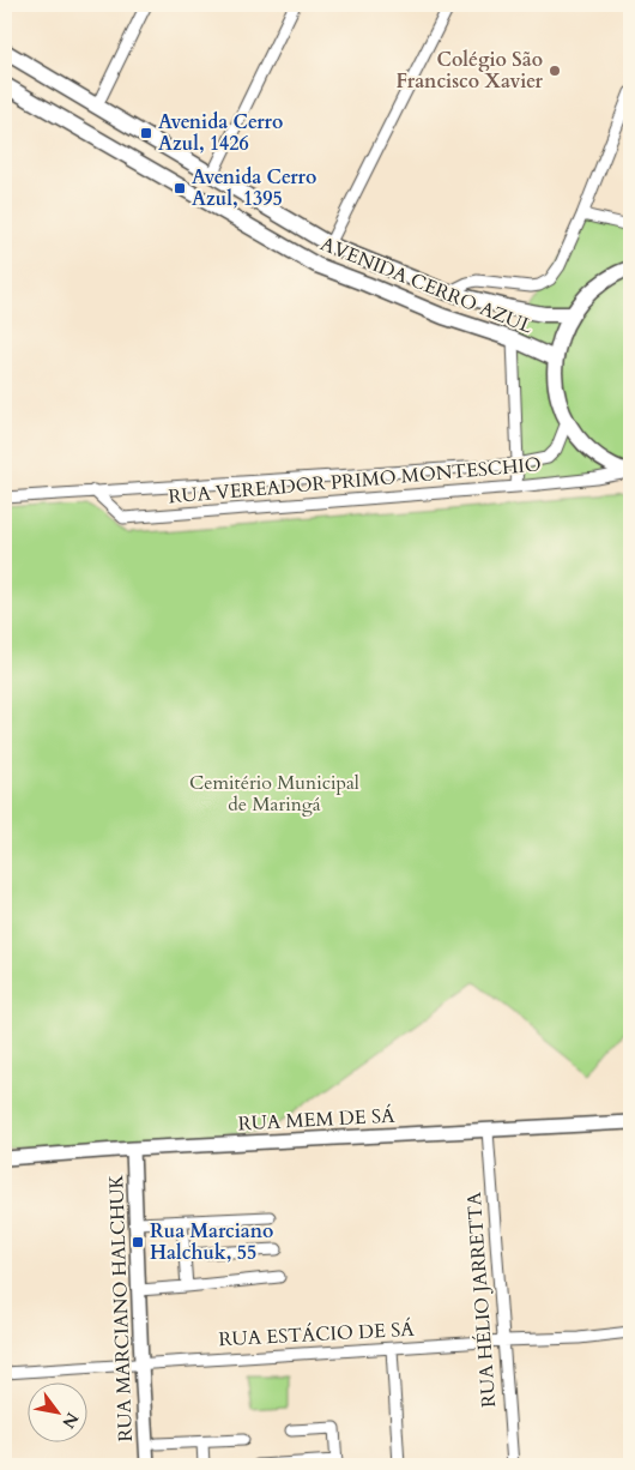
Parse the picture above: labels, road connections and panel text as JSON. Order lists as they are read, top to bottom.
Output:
{
  "streets": {
    "main road": ["AVENIDA CERRO AZUL"],
    "street": [
      "RUA VEREADOR PRIMO MONTESCHIO",
      "RUA MEM DE SÁ",
      "RUA HÉLIO JARRETTA",
      "RUA MARCIANO HALCHUK",
      "RUA ESTÁCIO DE SÁ"
    ]
  },
  "crossings": [
    ["RUA MEM DE SÁ", "RUA HÉLIO JARRETTA"],
    ["RUA MEM DE SÁ", "RUA MARCIANO HALCHUK"],
    ["RUA HÉLIO JARRETTA", "RUA ESTÁCIO DE SÁ"],
    ["RUA MARCIANO HALCHUK", "RUA ESTÁCIO DE SÁ"]
  ],
  "parks": ["Cemitério Municipal de Maringá"],
  "places": {
    "other": ["Colégio São Francisco Xavier"],
    "transit": ["Avenida Cerro Azul, 1426", "Avenida Cerro Azul, 1395", "Rua Marciano Halchuk, 55"]
  },
  "north": "bottom right"
}
